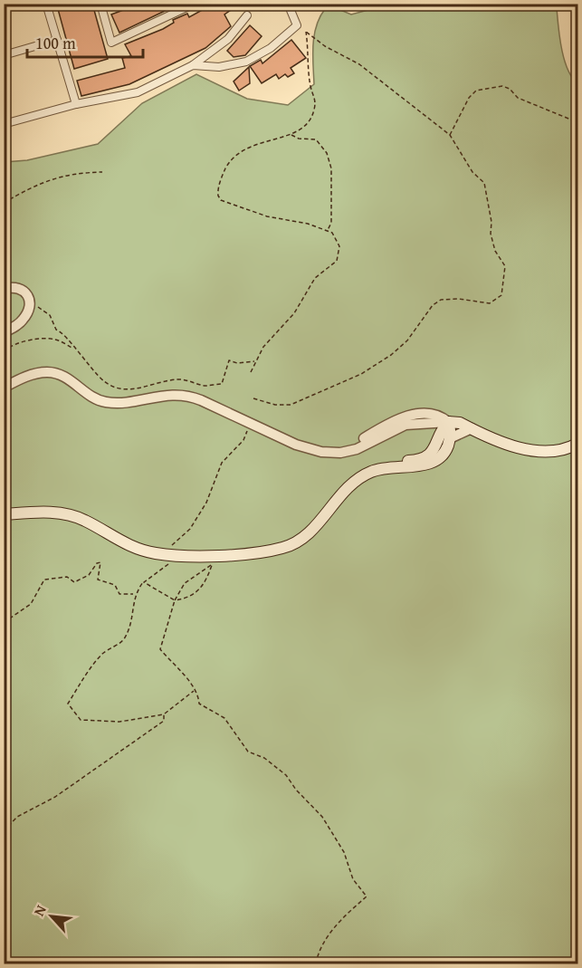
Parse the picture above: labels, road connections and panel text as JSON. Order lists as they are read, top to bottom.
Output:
{
  "scale_bar": "100 m",
  "north": "top left"
}
